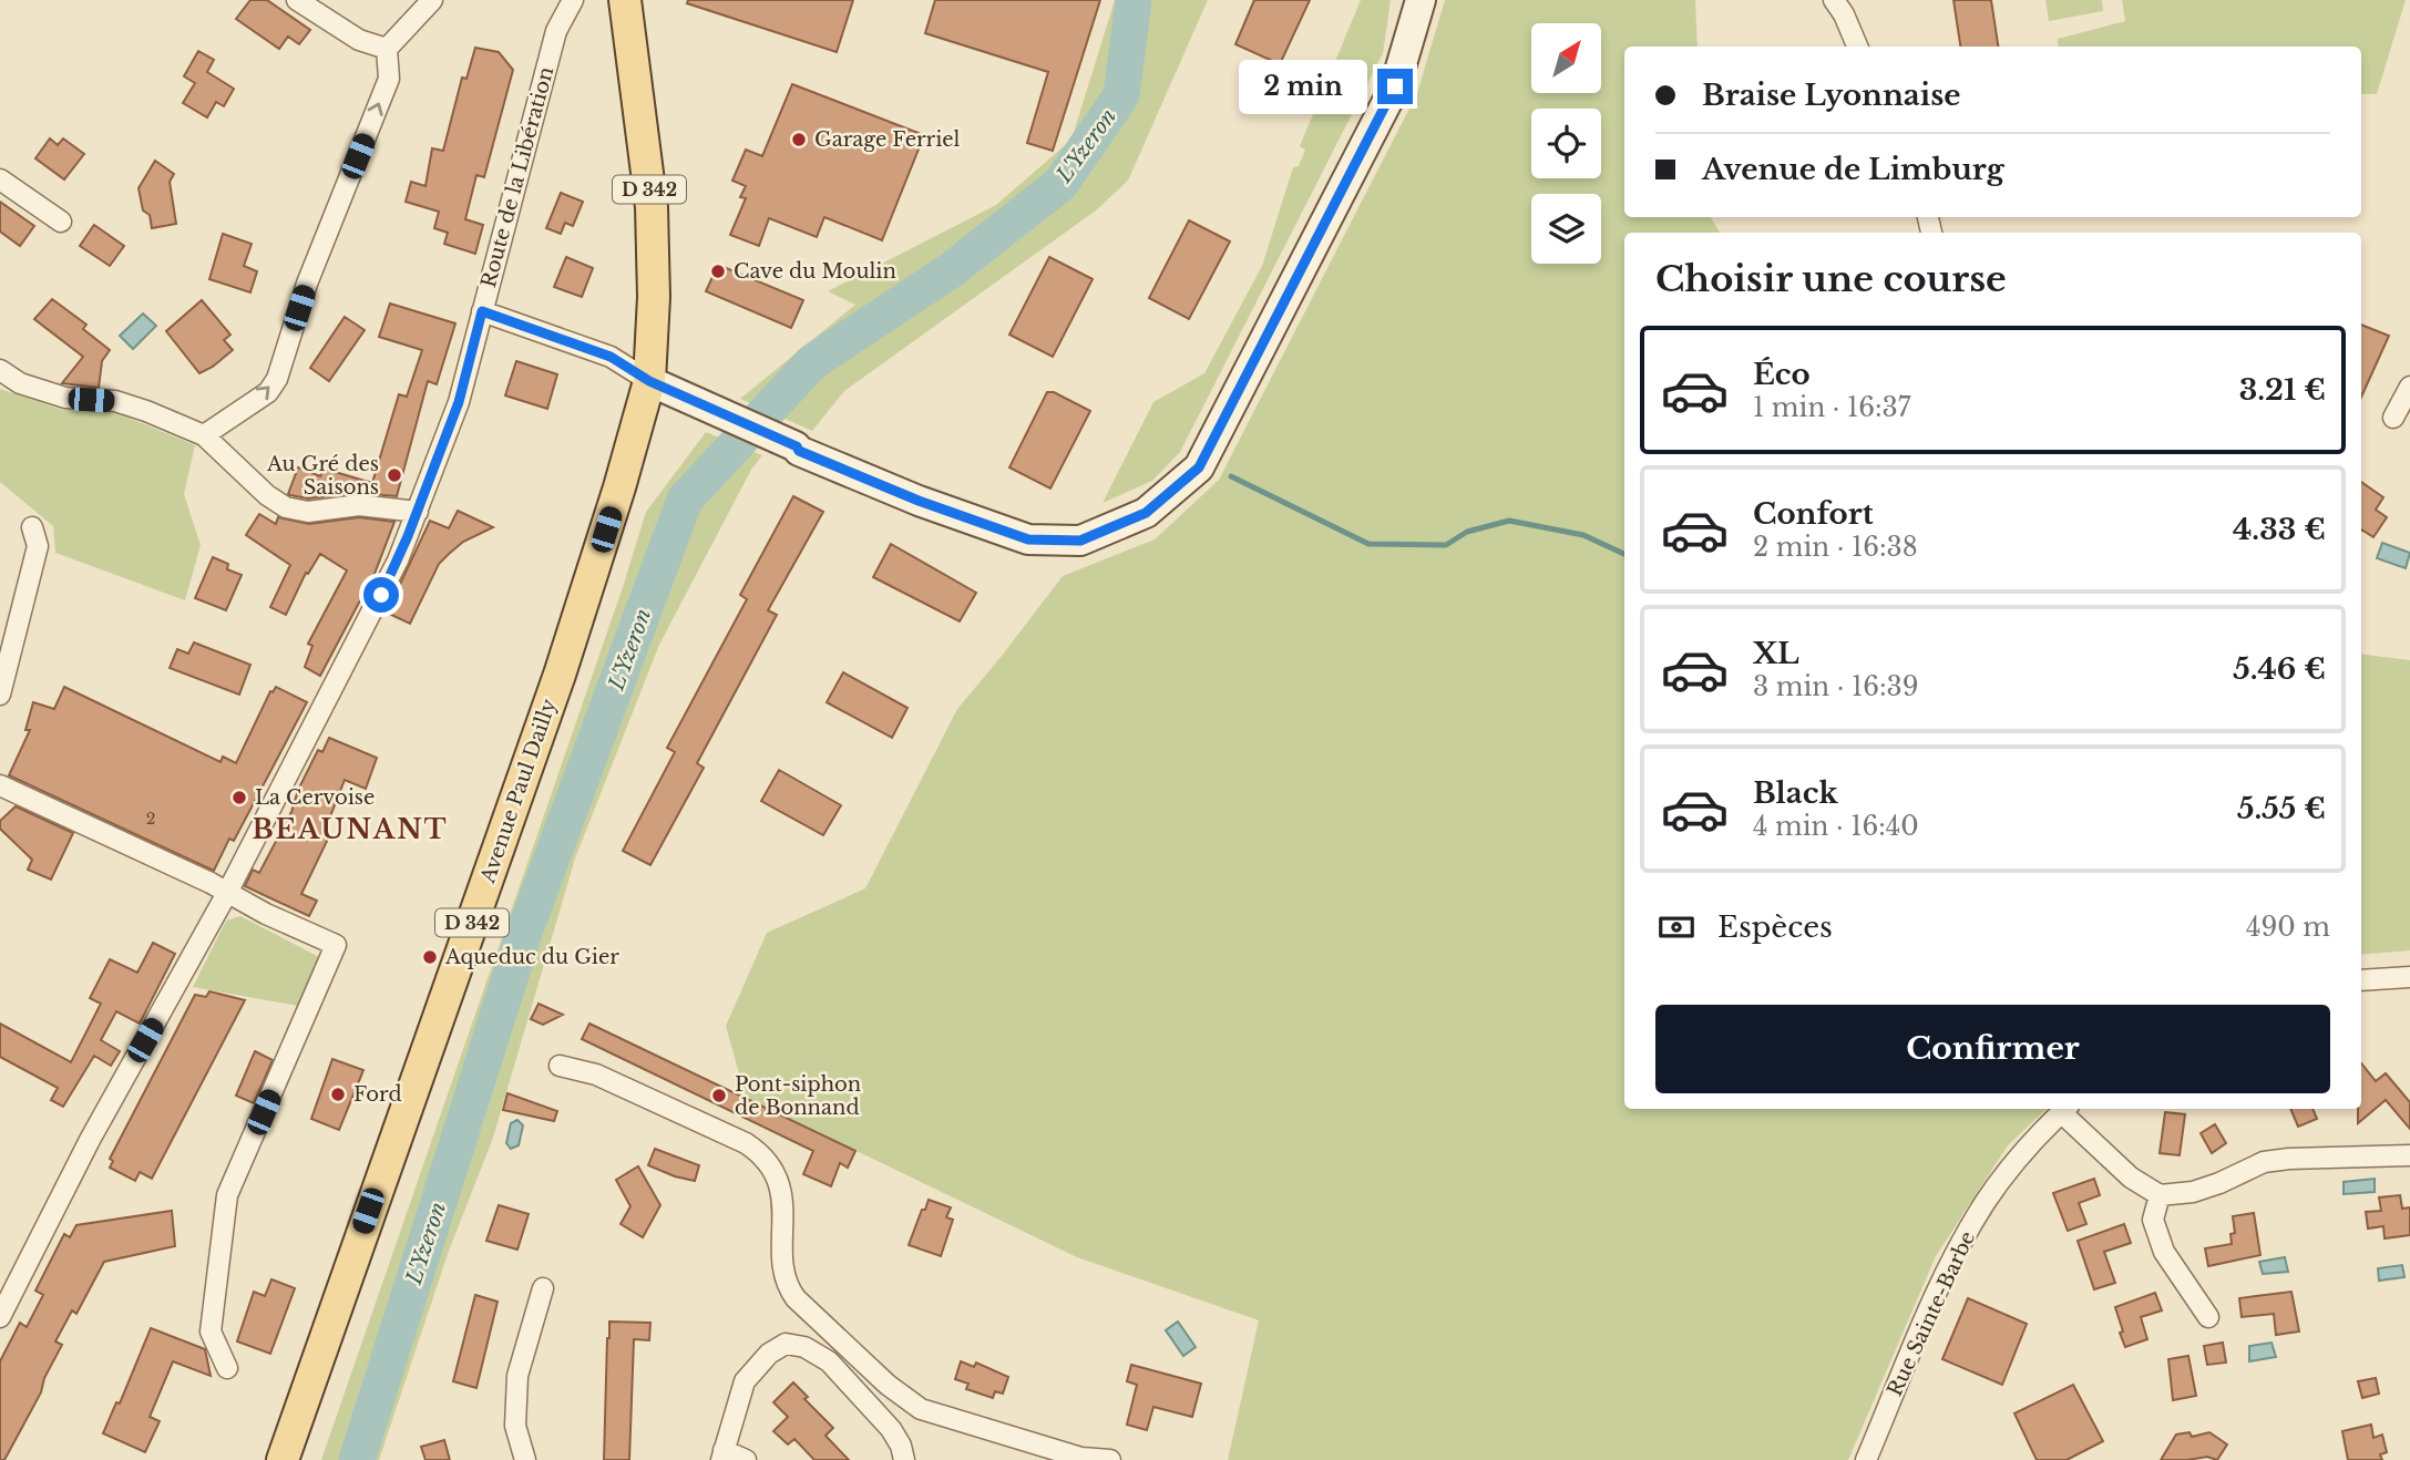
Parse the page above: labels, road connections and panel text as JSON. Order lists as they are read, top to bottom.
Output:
{
  "streets": {
    "main road": ["D 342", "Avenue Paul Dailly"],
    "street": ["Route de la Libération", "Rue Sainte-Barbe"]
  },
  "crossings": [
    ["D 342", "Avenue Paul Dailly"]
  ],
  "districts": ["BEAUNANT"],
  "water": ["L'Yzeron"],
  "places": [
    "Garage Ferriel",
    "Cave du Moulin",
    "Au Gré des Saisons",
    "La Cervoise",
    "Aqueduc du Gier",
    "Ford",
    "Pont-siphon de Bonnand"
  ],
  "house_numbers": ["2"],
  "north": "top right",
  "page": {
    "banner": ["Braise Lyonnaise", "Avenue de Limburg"],
    "bubble": "2 min",
    "heading": "Choisir une course",
    "list": [
      {
        "name": "Éco",
        "note": "1 min · 16:37",
        "value": "3.21 €"
      },
      {
        "name": "Confort",
        "note": "2 min · 16:38",
        "value": "4.33 €"
      },
      {
        "name": "XL",
        "note": "3 min · 16:39",
        "value": "5.46 €"
      },
      {
        "name": "Black",
        "note": "4 min · 16:40",
        "value": "5.55 €"
      }
    ],
    "pay": ["Espèces", "490 m"],
    "buttons": "Confirmer"
  }
}
